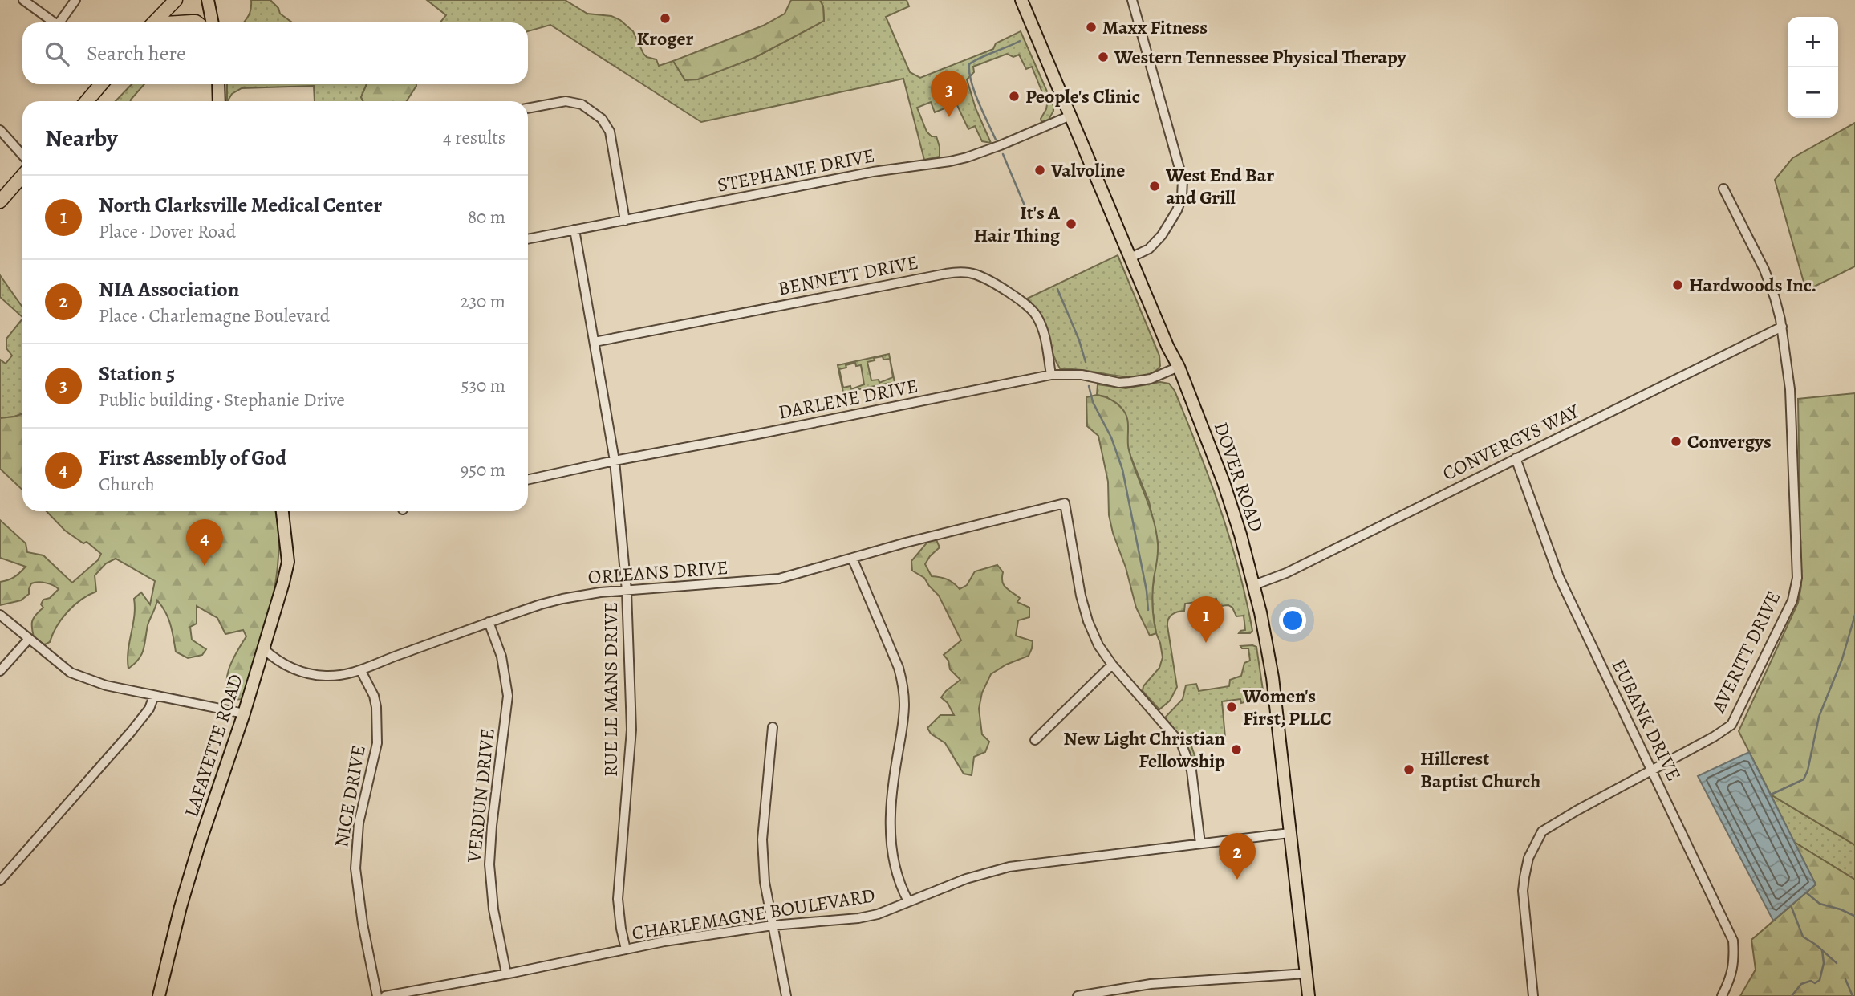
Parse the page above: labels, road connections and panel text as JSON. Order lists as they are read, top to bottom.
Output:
{
  "streets": {
    "main road": ["DOVER ROAD", "LAFAYETTE ROAD"],
    "street": [
      "STEPHANIE DRIVE",
      "BENNETT DRIVE",
      "DARLENE DRIVE",
      "CONVERGYS WAY",
      "ORLEANS DRIVE",
      "AVERITT DRIVE",
      "RUE LE MANS DRIVE",
      "EUBANK DRIVE",
      "VERDUN DRIVE",
      "NICE DRIVE",
      "CHARLEMAGNE BOULEVARD"
    ]
  },
  "crossings": [
    ["STEPHANIE DRIVE", "DOVER ROAD"],
    ["STEPHANIE DRIVE", "RUE LE MANS DRIVE"],
    ["BENNETT DRIVE", "DARLENE DRIVE"],
    ["BENNETT DRIVE", "RUE LE MANS DRIVE"],
    ["DARLENE DRIVE", "DOVER ROAD"],
    ["DARLENE DRIVE", "RUE LE MANS DRIVE"],
    ["CONVERGYS WAY", "DOVER ROAD"],
    ["CONVERGYS WAY", "AVERITT DRIVE"],
    ["CONVERGYS WAY", "EUBANK DRIVE"],
    ["DOVER ROAD", "CHARLEMAGNE BOULEVARD"],
    ["ORLEANS DRIVE", "RUE LE MANS DRIVE"],
    ["ORLEANS DRIVE", "LAFAYETTE ROAD"],
    ["ORLEANS DRIVE", "VERDUN DRIVE"],
    ["ORLEANS DRIVE", "NICE DRIVE"],
    ["AVERITT DRIVE", "EUBANK DRIVE"],
    ["RUE LE MANS DRIVE", "CHARLEMAGNE BOULEVARD"],
    ["VERDUN DRIVE", "CHARLEMAGNE BOULEVARD"]
  ],
  "places": [
    "Kroger",
    "Maxx Fitness",
    "Western Tennessee Physical Therapy",
    "People's Clinic",
    "Valvoline",
    "West End Bar and Grill",
    "It's A Hair Thing",
    "Hardwoods Inc.",
    "Convergys",
    "Women's First, PLLC",
    "New Light Christian Fellowship",
    "Hillcrest Baptist Church"
  ],
  "page": {
    "map_buttons": ["+", "−"],
    "search": "Search here",
    "pins": [
      "3",
      "4",
      "1",
      "2"
    ],
    "heading": ["Nearby", "4 results"],
    "list": [
      {
        "mark": "1",
        "name": "North Clarksville Medical Center",
        "note": "Place · Dover Road",
        "value": "80 m"
      },
      {
        "mark": "2",
        "name": "NIA Association",
        "note": "Place · Charlemagne Boulevard",
        "value": "230 m"
      },
      {
        "mark": "3",
        "name": "Station 5",
        "note": "Public building · Stephanie Drive",
        "value": "530 m"
      },
      {
        "mark": "4",
        "name": "First Assembly of God",
        "note": "Church",
        "value": "950 m"
      }
    ]
  }
}
